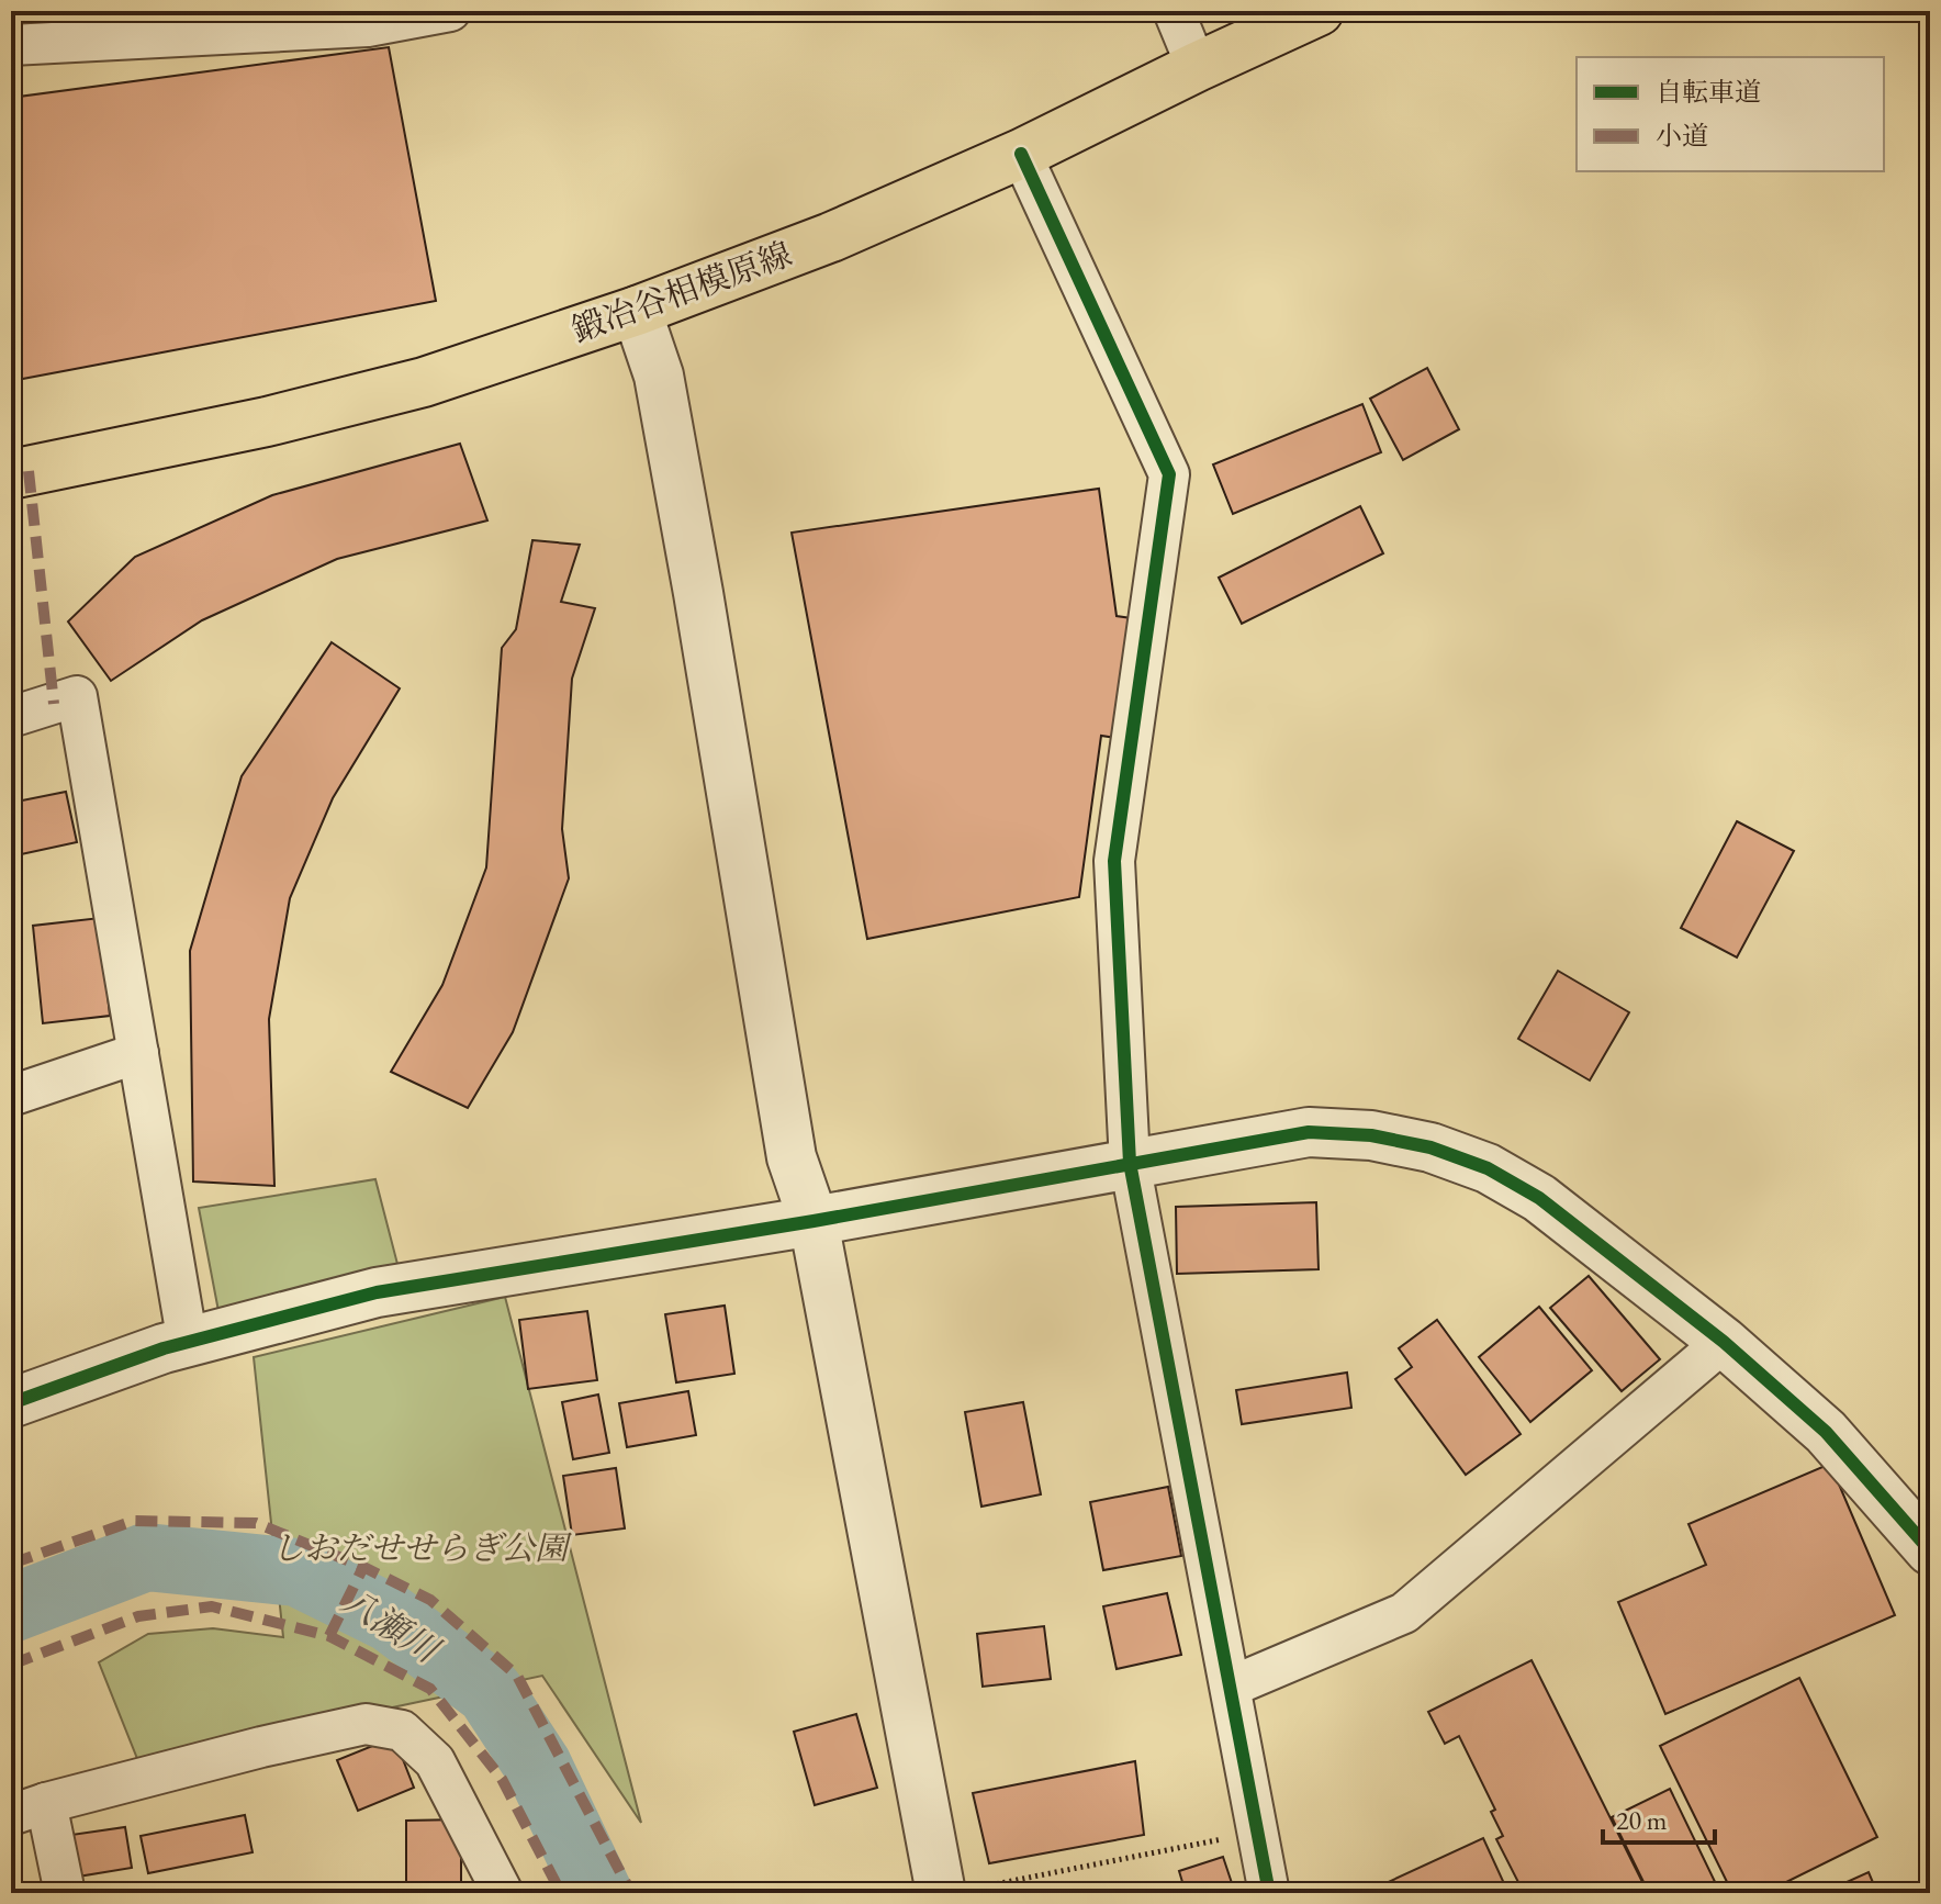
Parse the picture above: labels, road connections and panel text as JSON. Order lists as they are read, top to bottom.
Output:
{
  "streets": {
    "main road": ["鍛冶谷相模原線"]
  },
  "water": ["八瀬川"],
  "parks": ["しおだせせらぎ公園"],
  "legend": ["自転車道", "小道"],
  "scale_bar": "20 m"
}
